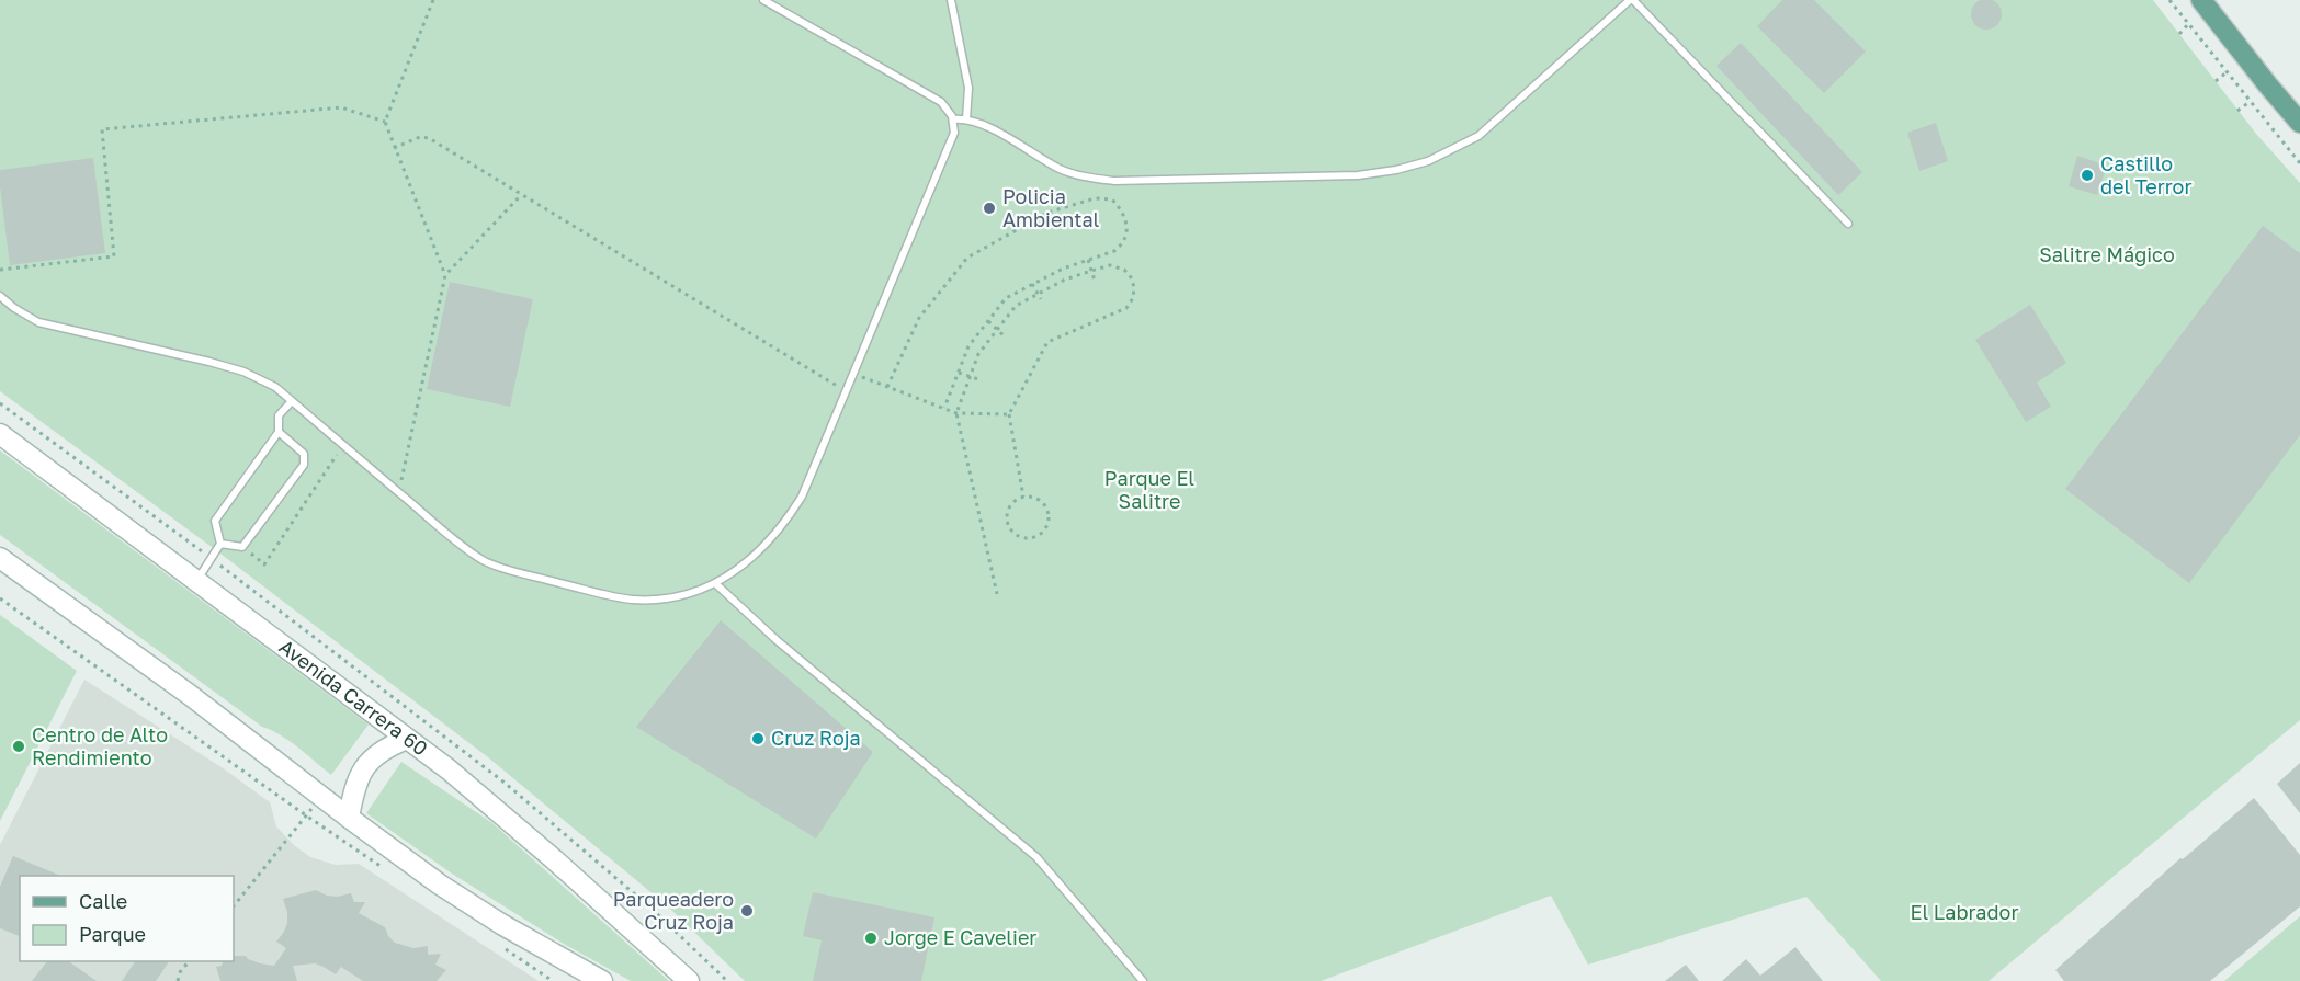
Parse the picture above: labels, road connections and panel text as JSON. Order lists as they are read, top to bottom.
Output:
{
  "streets": {
    "main road": ["Avenida Carrera 60"]
  },
  "parks": ["Salitre Mágico", "Parque El Salitre", "El Labrador"],
  "places": [
    "Castillo del Terror",
    "Policia Ambiental",
    "Cruz Roja",
    "Centro de Alto Rendimiento",
    "Parqueadero Cruz Roja",
    "Jorge E Cavelier"
  ],
  "legend": ["Calle", "Parque"]
}
